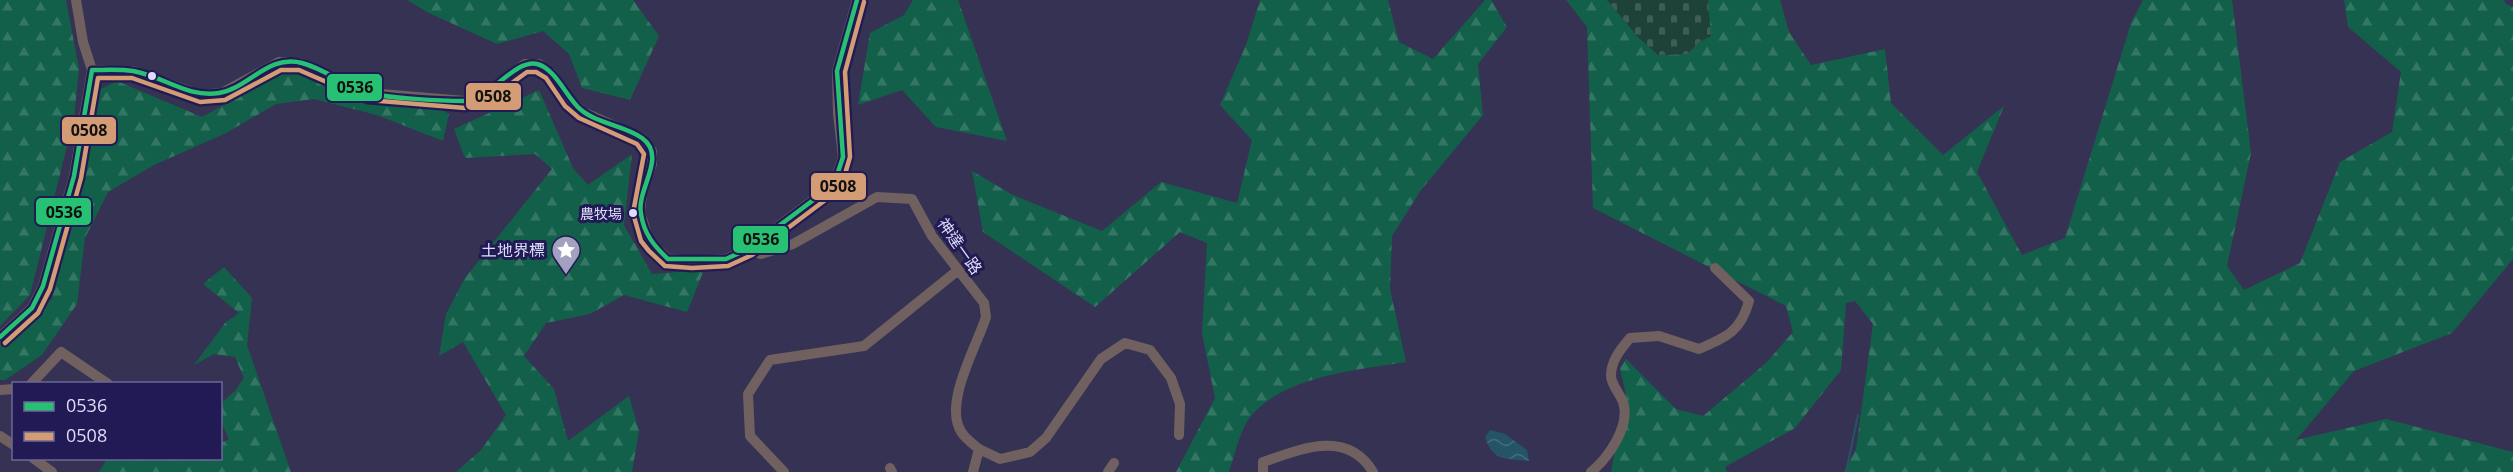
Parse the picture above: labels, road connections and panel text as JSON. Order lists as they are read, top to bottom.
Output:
{
  "streets": {
    "street": ["神達一路"]
  },
  "places": {
    "other": ["農牧場"],
    "place": ["土地界標"]
  },
  "lines": ["transit line 0536", "transit line 0508"],
  "legend": ["0536", "0508"]
}
